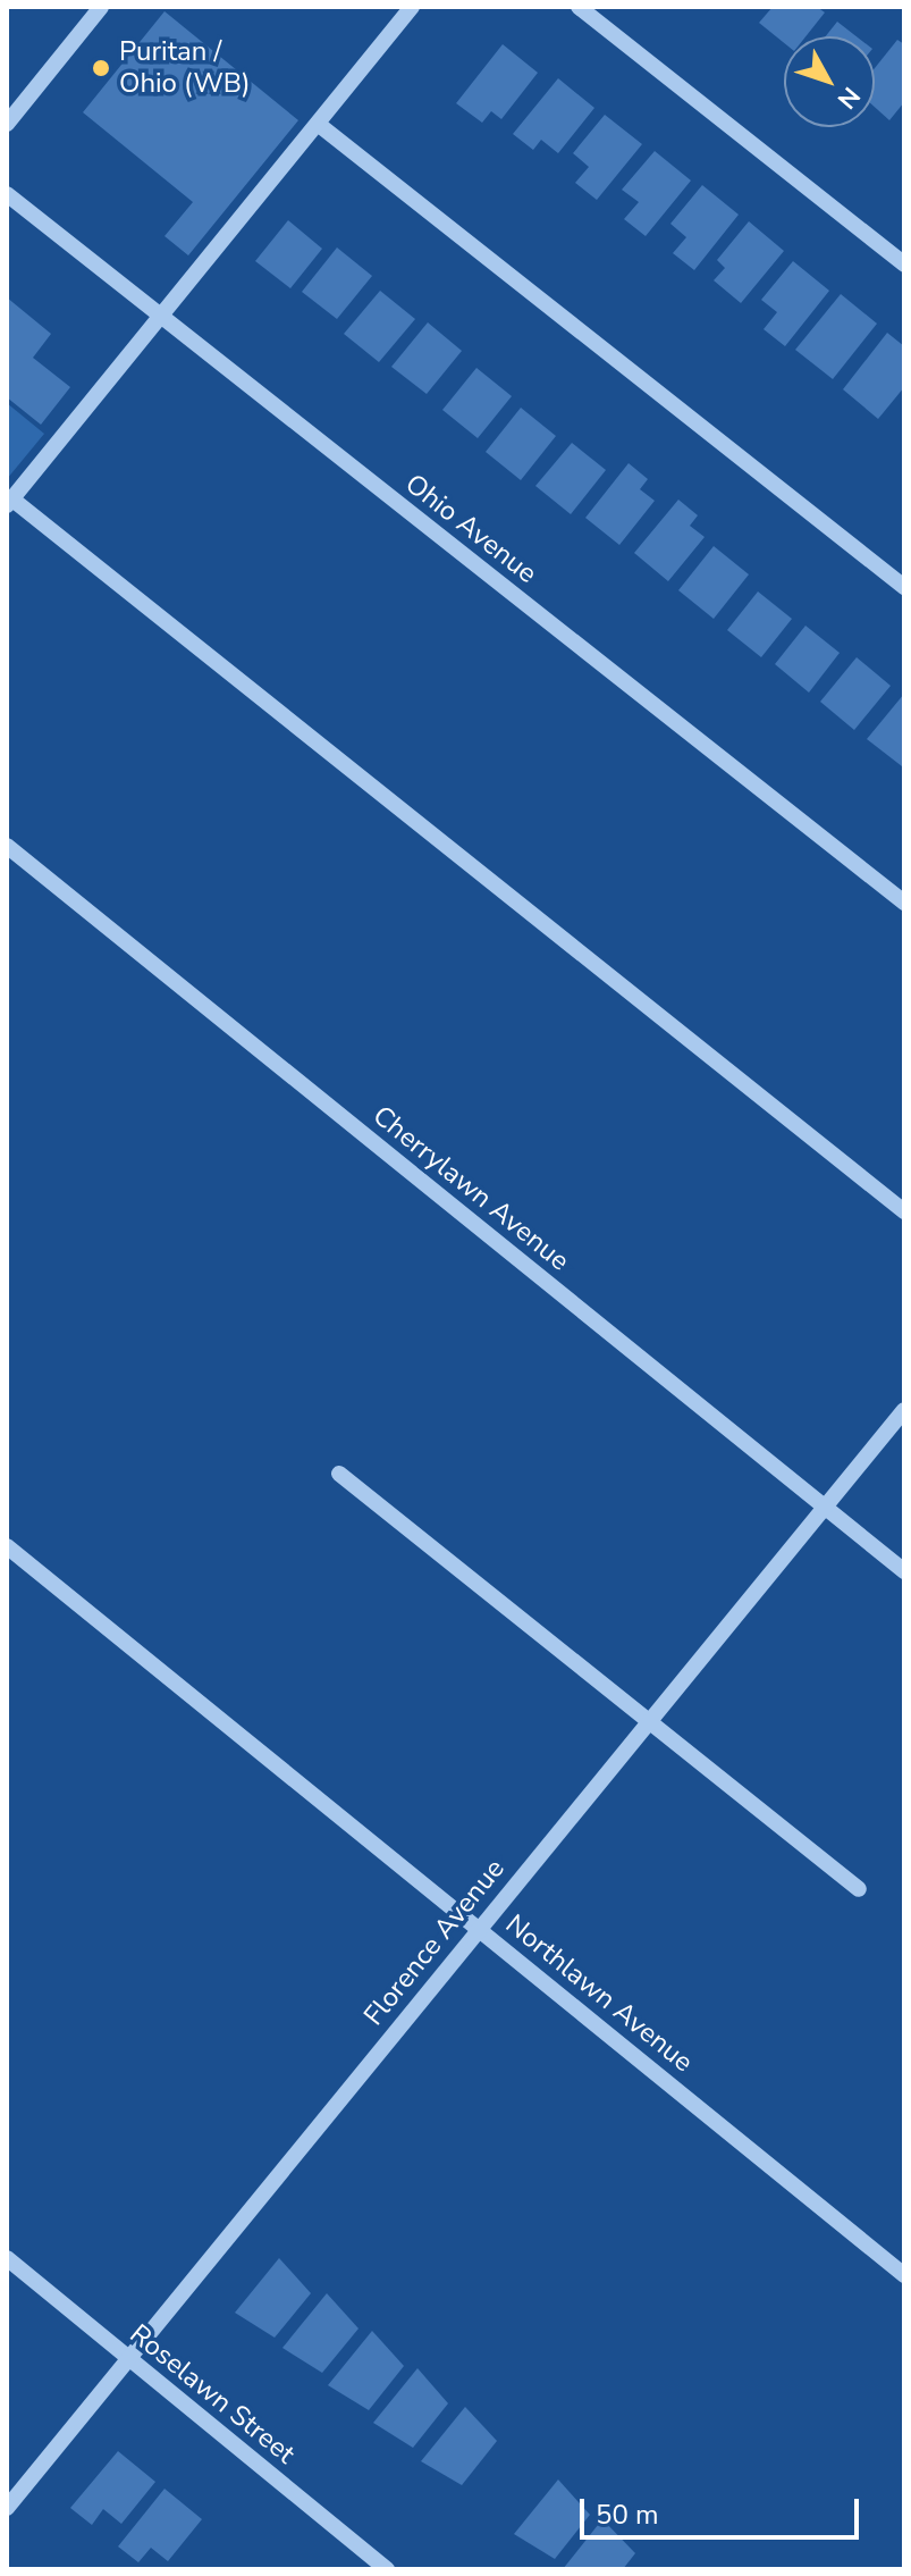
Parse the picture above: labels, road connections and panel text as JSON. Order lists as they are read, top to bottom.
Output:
{
  "streets": {
    "street": [
      "Ohio Avenue",
      "Cherrylawn Avenue",
      "Florence Avenue",
      "Northlawn Avenue",
      "Roselawn Street"
    ]
  },
  "crossings": [
    ["Cherrylawn Avenue", "Florence Avenue"],
    ["Florence Avenue", "Northlawn Avenue"],
    ["Florence Avenue", "Roselawn Street"]
  ],
  "places": ["Puritan / Ohio (WB)"],
  "scale_bar": "50 m",
  "north": "bottom right"
}
